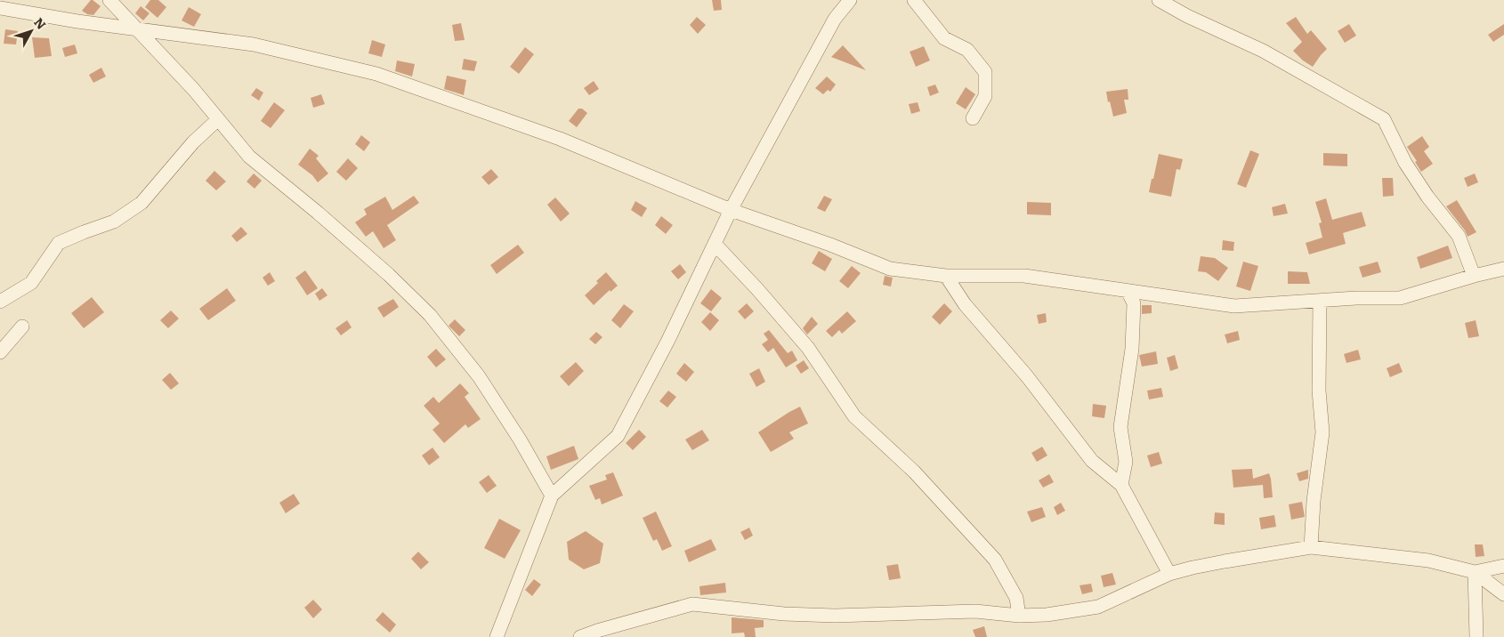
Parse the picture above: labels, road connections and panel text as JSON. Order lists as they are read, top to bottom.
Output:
{
  "north": "top right"
}
